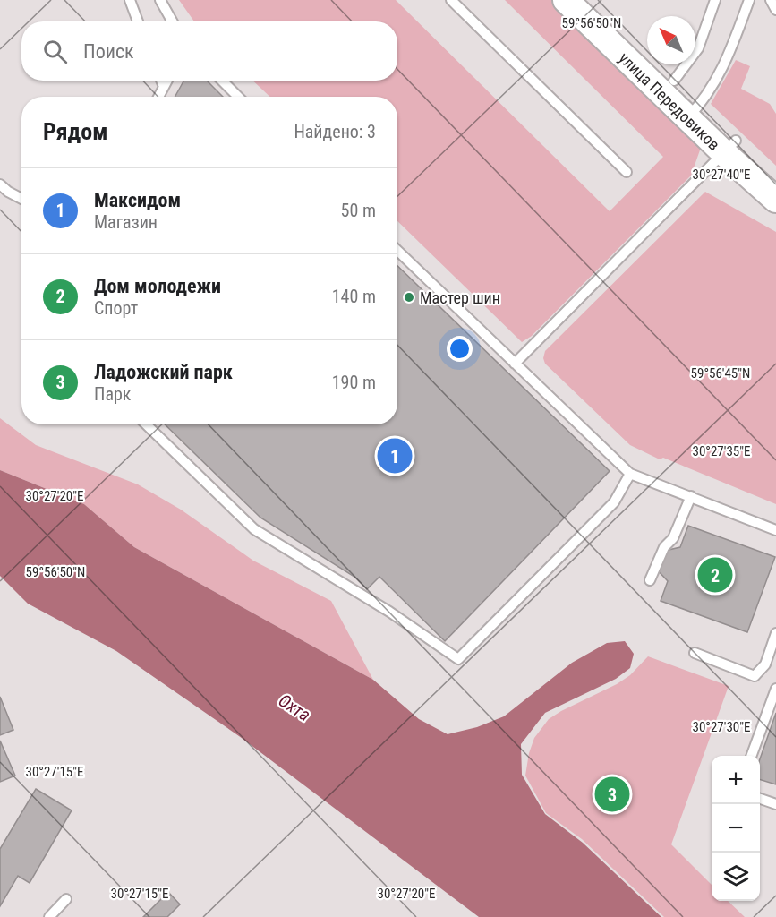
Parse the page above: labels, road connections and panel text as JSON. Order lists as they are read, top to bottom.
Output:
{
  "streets": {
    "main road": ["улица Передовиков"]
  },
  "water": ["Охта"],
  "places": ["Мастер шин"],
  "north": "top left",
  "page": {
    "search": "Поиск",
    "heading": ["Рядом", "Найдено: 3"],
    "list": [
      {
        "mark": "1",
        "name": "Максидом",
        "note": "Магазин",
        "value": "50 m"
      },
      {
        "mark": "2",
        "name": "Дом молодежи",
        "note": "Спорт",
        "value": "140 m"
      },
      {
        "mark": "3",
        "name": "Ладожский парк",
        "note": "Парк",
        "value": "190 m"
      }
    ],
    "pins": ["1", "2", "3"],
    "map_buttons": ["+", "−"]
  },
  "coordinates": [
    "59°56'50\"N",
    "30°27'40\"E",
    "59°56'45\"N",
    "30°27'35\"E",
    "30°27'20\"E",
    "30°27'30\"E",
    "30°27'15\"E"
  ]
}
